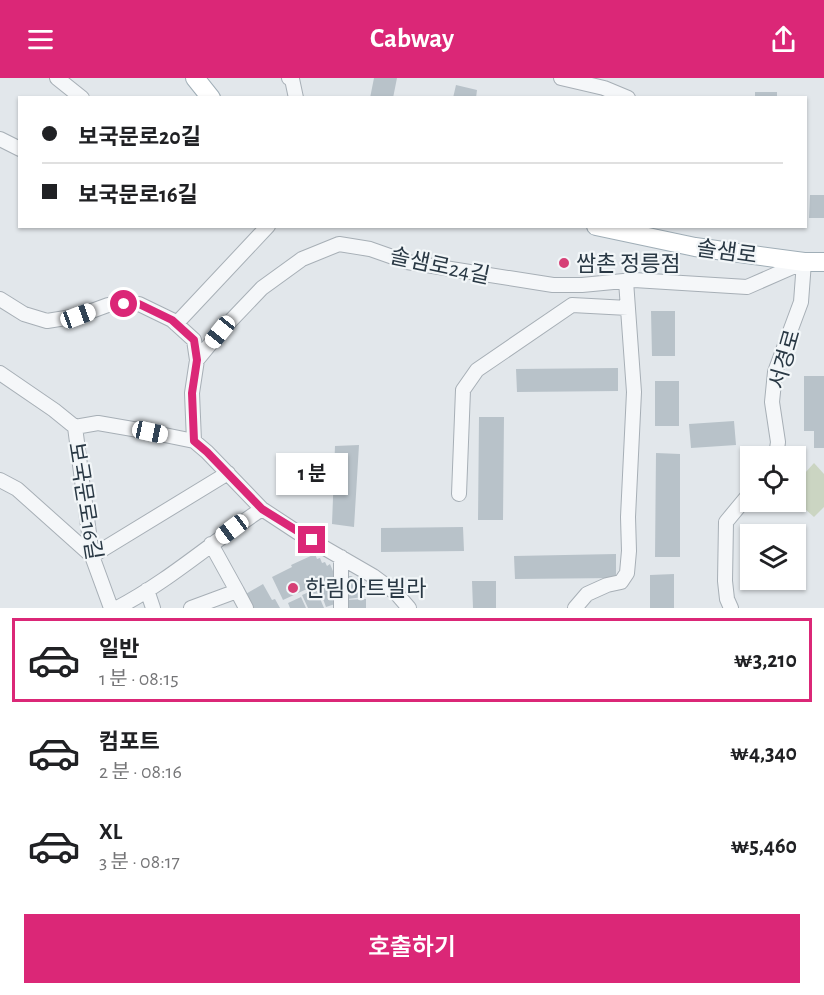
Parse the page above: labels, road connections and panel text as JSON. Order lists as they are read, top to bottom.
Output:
{
  "streets": {
    "main road": ["솔샘로"],
    "street": ["솔샘로24길", "서경로", "보국문로16길"]
  },
  "crossings": [
    ["솔샘로", "솔샘로24길"],
    ["솔샘로", "서경로"],
    ["솔샘로24길", "서경로"]
  ],
  "places": ["쌈촌 정릉점", "한림아트빌라"],
  "page": {
    "header": "Cabway",
    "banner": ["보국문로20길", "보국문로16길"],
    "bubble": "1 분",
    "list": [
      {
        "name": "일반",
        "note": "1 분 · 08:15",
        "value": "₩3,210"
      },
      {
        "name": "컴포트",
        "note": "2 분 · 08:16",
        "value": "₩4,340"
      },
      {
        "name": "XL",
        "note": "3 분 · 08:17",
        "value": "₩5,460"
      }
    ],
    "buttons": "호출하기"
  }
}
